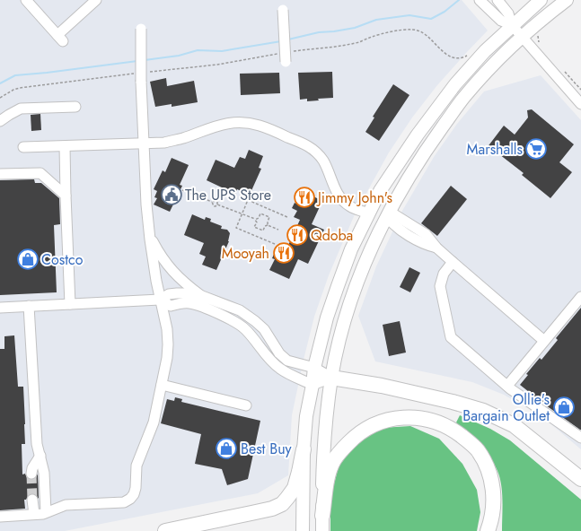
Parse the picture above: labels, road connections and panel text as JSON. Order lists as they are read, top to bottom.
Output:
{
  "places": {
    "supermarket": ["Marshalls"],
    "public building": ["The UPS Store"],
    "restaurant": ["Jimmy John's", "Qdoba", "Mooyah"],
    "shop": ["Costco", "Ollie's Bargain Outlet", "Best Buy"]
  }
}
